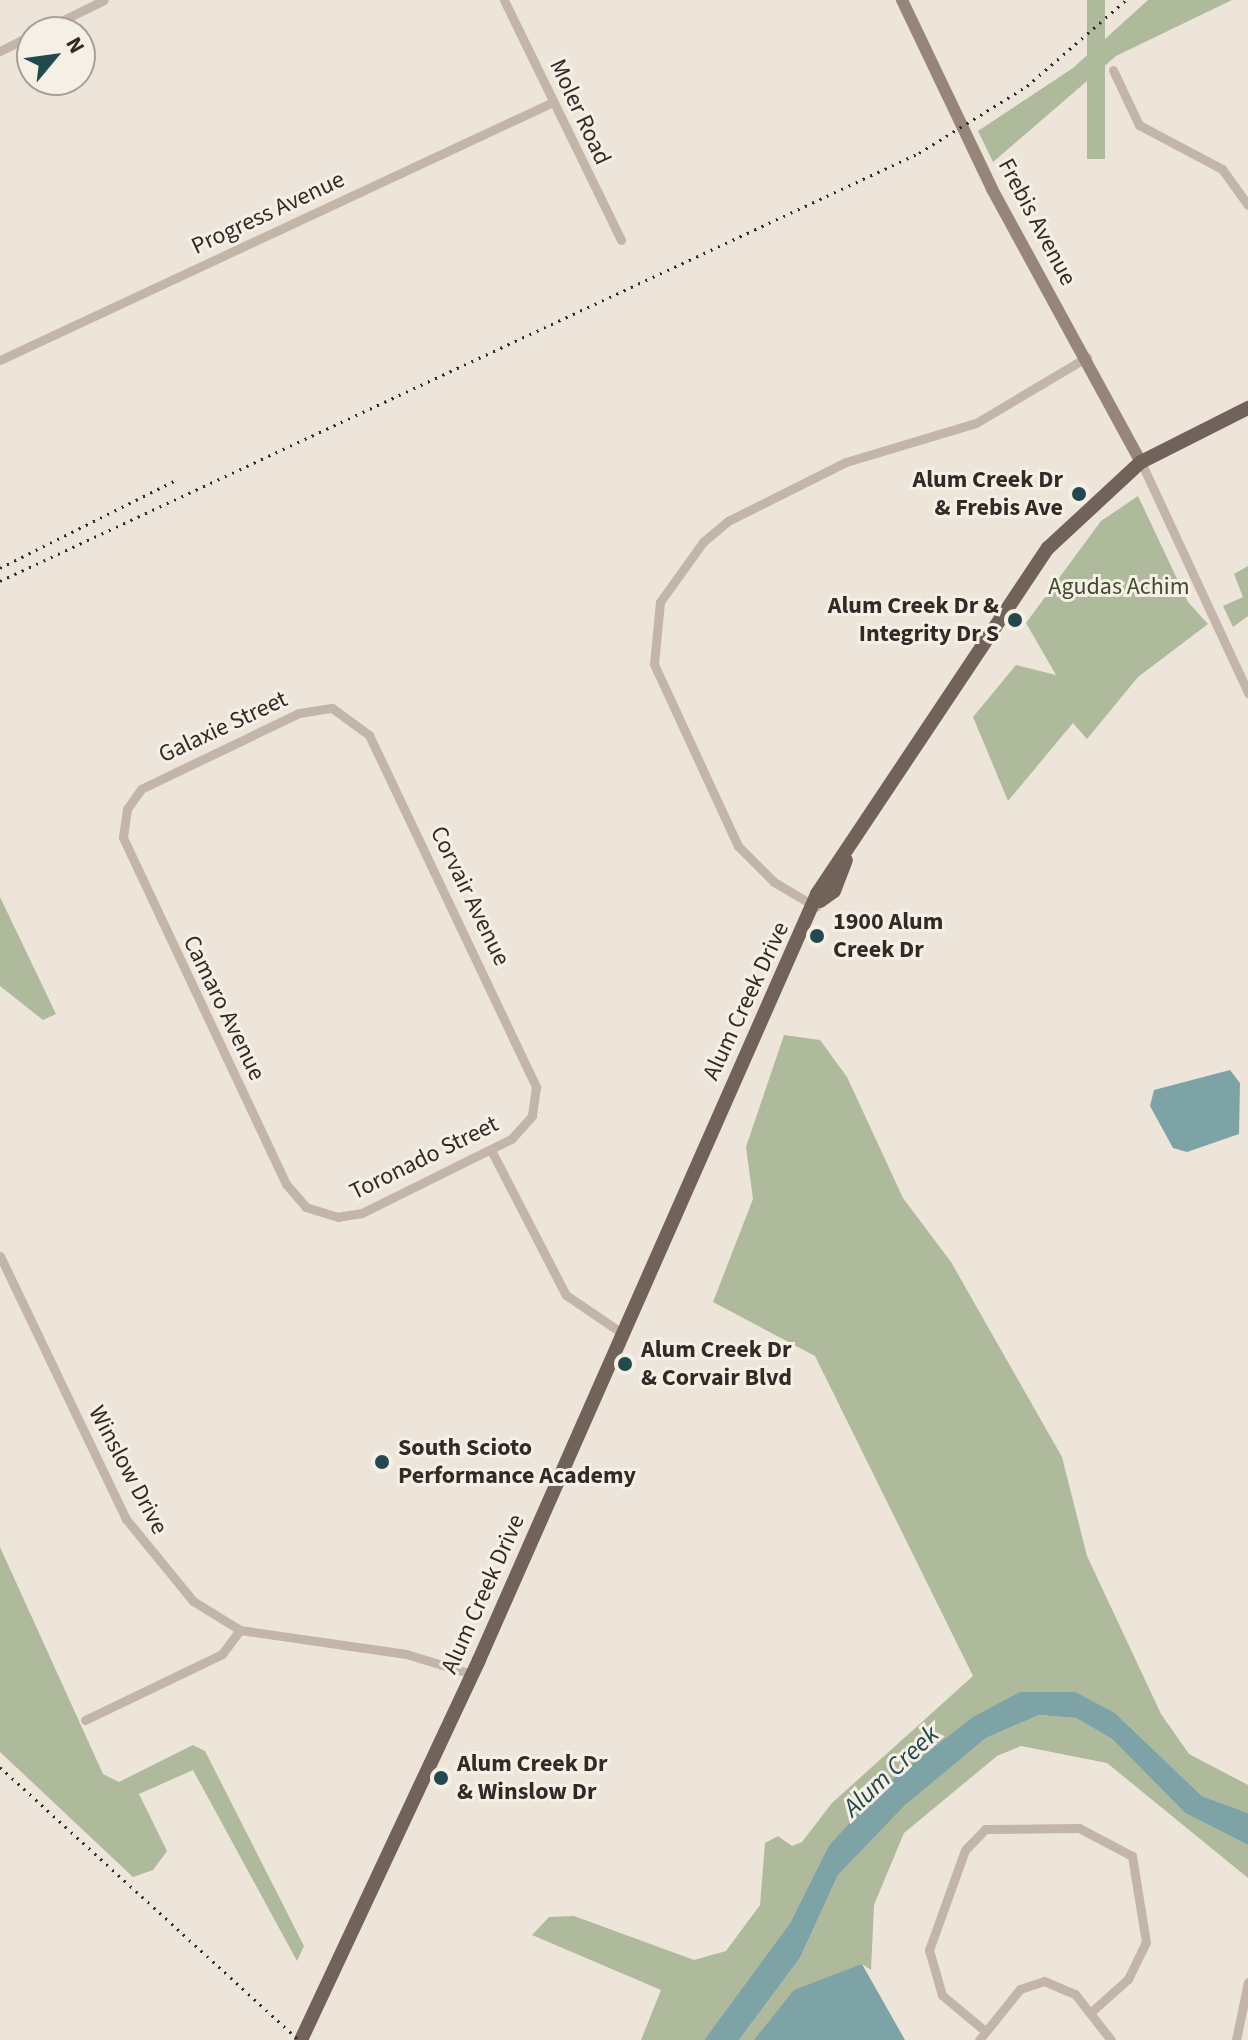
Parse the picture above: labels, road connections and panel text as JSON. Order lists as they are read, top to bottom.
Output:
{
  "streets": {
    "main road": ["Frebis Avenue", "Alum Creek Drive"],
    "street": [
      "Moler Road",
      "Progress Avenue",
      "Galaxie Street",
      "Corvair Avenue",
      "Camaro Avenue",
      "Toronado Street",
      "Winslow Drive"
    ]
  },
  "crossings": [
    ["Moler Road", "Progress Avenue"],
    ["Frebis Avenue", "Alum Creek Drive"],
    ["Galaxie Street", "Corvair Avenue"],
    ["Galaxie Street", "Camaro Avenue"],
    ["Corvair Avenue", "Toronado Street"],
    ["Alum Creek Drive", "Winslow Drive"],
    ["Camaro Avenue", "Toronado Street"]
  ],
  "water": ["Alum Creek"],
  "parks": ["Agudas Achim"],
  "places": [
    "Alum Creek Dr & Frebis Ave",
    "Alum Creek Dr & Integrity Dr S",
    "1900 Alum Creek Dr",
    "Alum Creek Dr & Corvair Blvd",
    "South Scioto Performance Academy",
    "Alum Creek Dr & Winslow Dr"
  ],
  "north": "top right"
}
